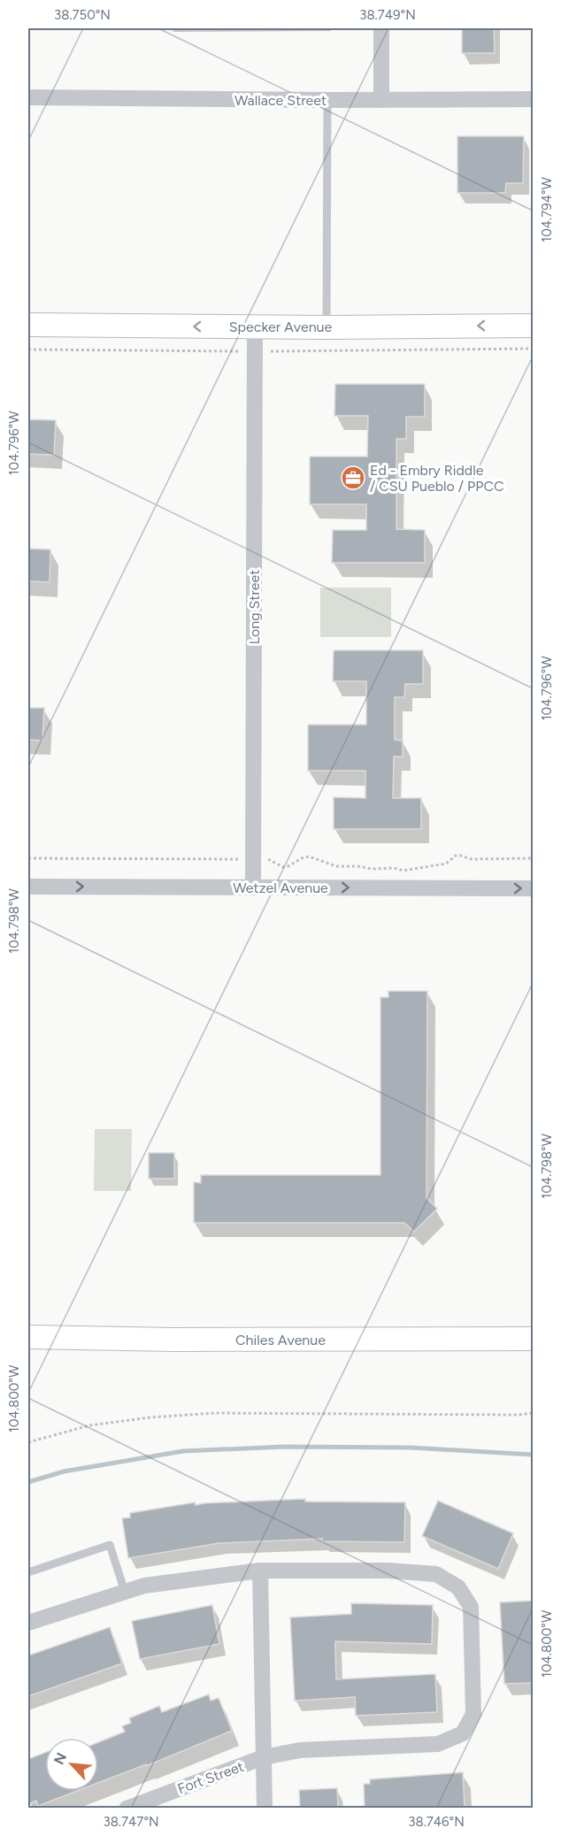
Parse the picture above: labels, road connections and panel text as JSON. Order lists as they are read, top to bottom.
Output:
{
  "streets": {
    "street": [
      "Wallace Street",
      "Specker Avenue",
      "Long Street",
      "Wetzel Avenue",
      "Chiles Avenue",
      "Fort Street"
    ]
  },
  "crossings": [
    ["Specker Avenue", "Long Street"],
    ["Long Street", "Wetzel Avenue"]
  ],
  "one_way": ["Specker Avenue", "Wetzel Avenue"],
  "places": {
    "office": ["Ed - Embry Riddle / CSU Pueblo / PPCC"]
  },
  "north": "top left",
  "coordinates": [
    "38.750°N",
    "38.749°N",
    "104.794°W",
    "104.796°W",
    "104.798°W",
    "104.800°W",
    "38.747°N",
    "38.746°N"
  ]
}
